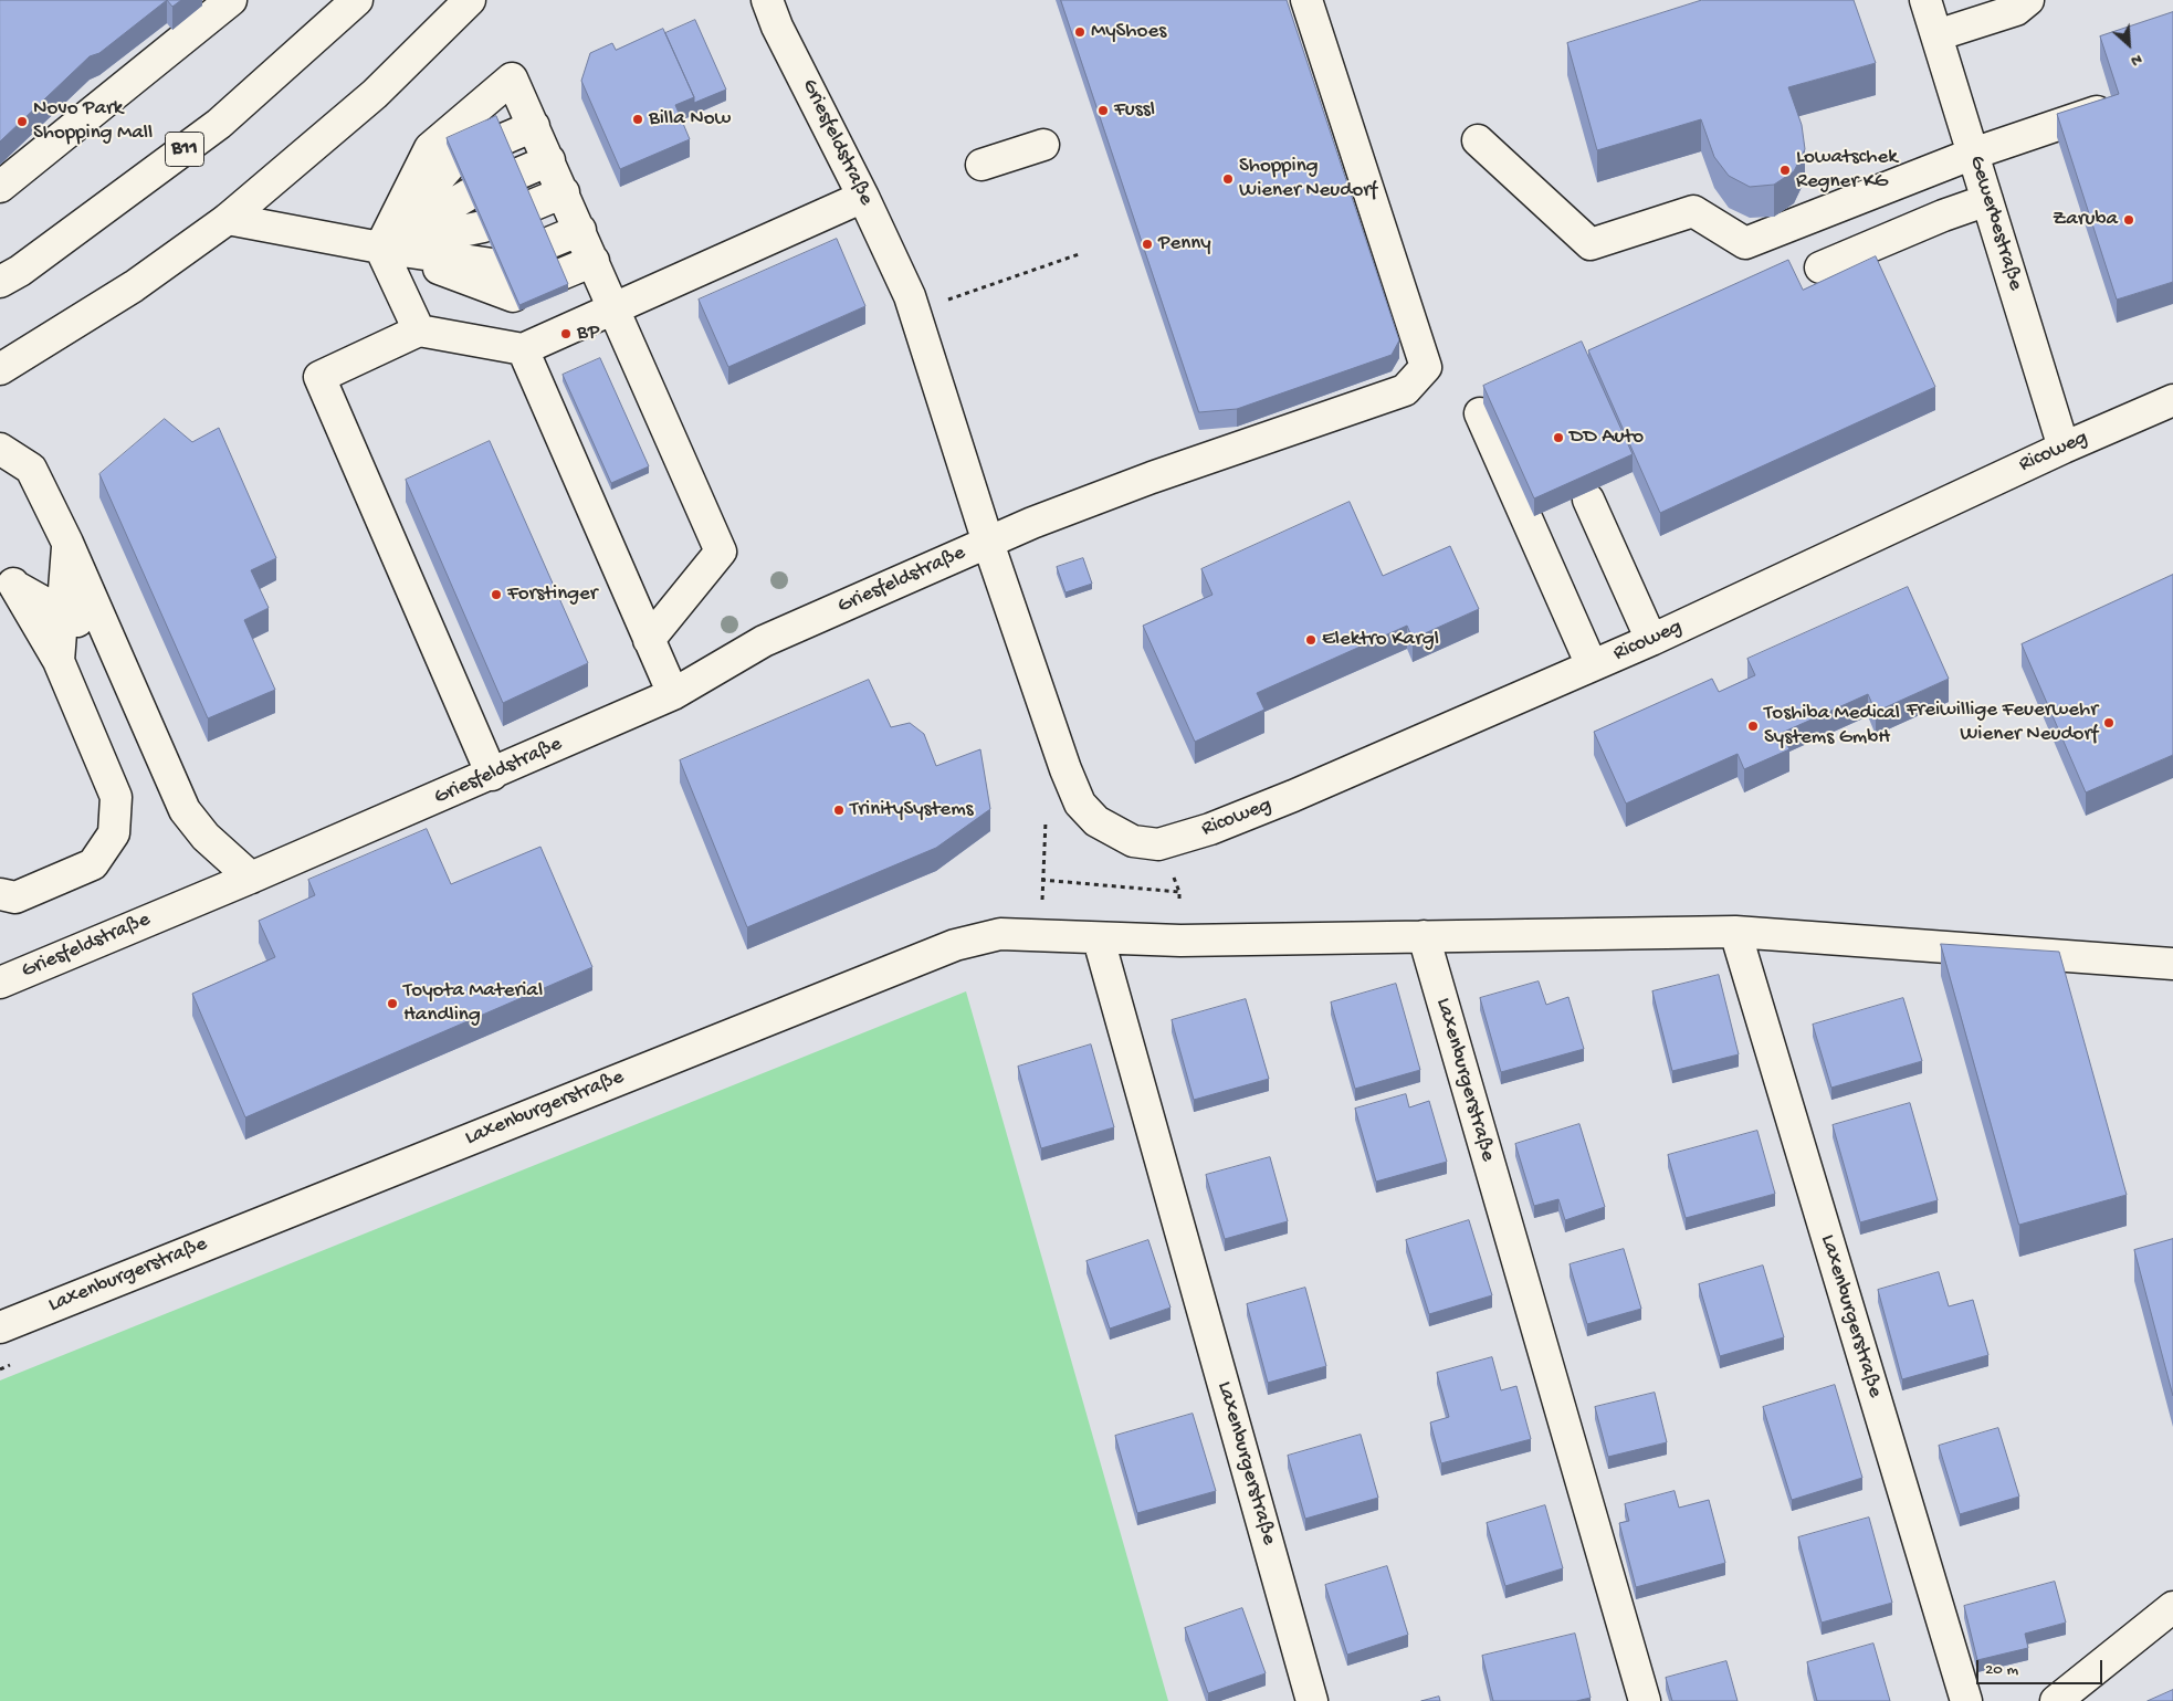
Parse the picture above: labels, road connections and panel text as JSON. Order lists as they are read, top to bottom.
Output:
{
  "streets": {
    "street": [
      "Griesfeldstraße",
      "B11",
      "Gewerbestraße",
      "Ricoweg",
      "Laxenburgerstraße"
    ]
  },
  "crossings": [
    ["Griesfeldstraße", "Ricoweg"],
    ["Gewerbestraße", "Ricoweg"]
  ],
  "places": [
    "MyShoes",
    "Fussl",
    "Billa Now",
    "Novo Park Shopping Mall",
    "Lowatschek Regner KG",
    "Shopping Wiener Neudorf",
    "Zaruba",
    "Penny",
    "BP",
    "DD Auto",
    "Forstinger",
    "Elektro Kargl",
    "Freiwillige Feuerwehr Wiener Neudorf",
    "Toshiba Medical Systems GmbH",
    "TrinitySystems",
    "Toyota Material Handling"
  ],
  "scale_bar": "20 m",
  "north": "bottom right"
}
